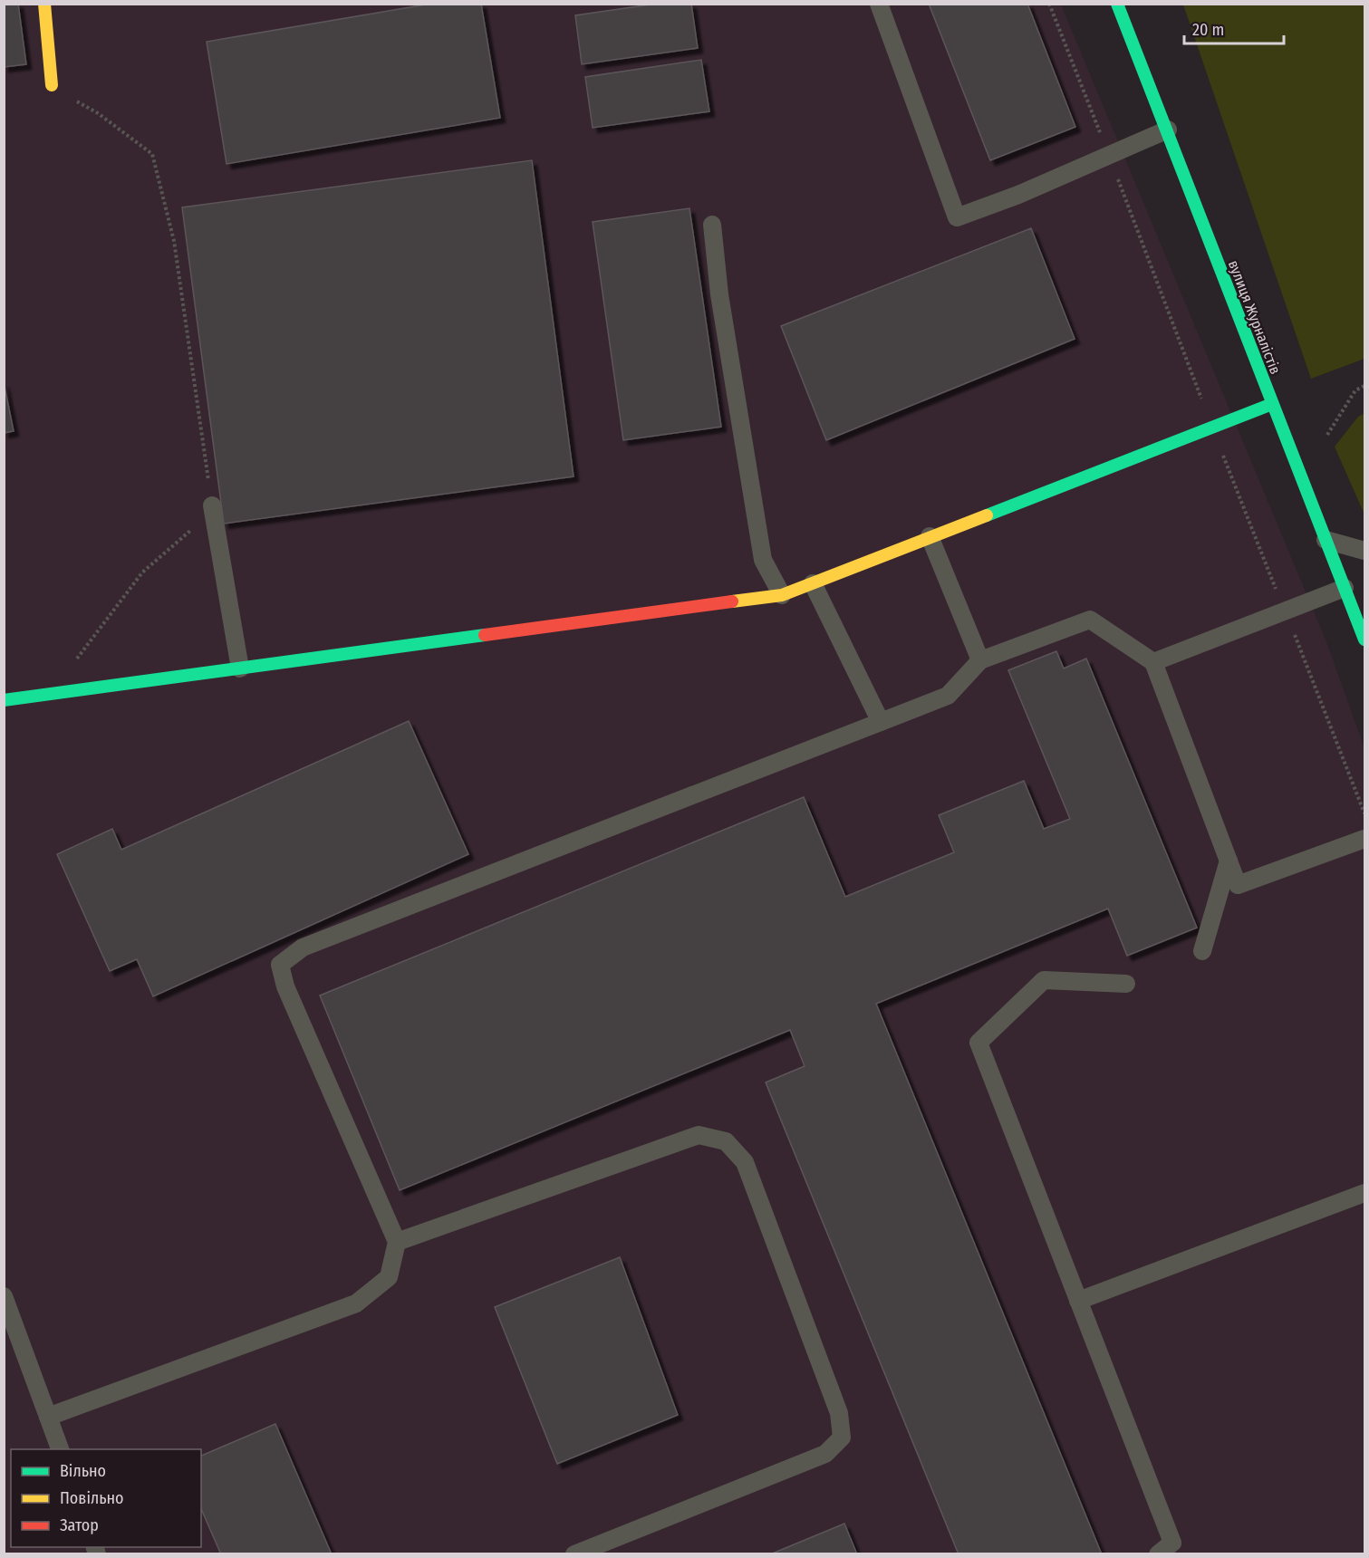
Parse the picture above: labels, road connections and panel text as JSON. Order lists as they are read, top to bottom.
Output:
{
  "streets": {
    "street": ["вулиця Журналістів"]
  },
  "legend": ["Вільно", "Повільно", "Затор"],
  "scale_bar": "20 m"
}
